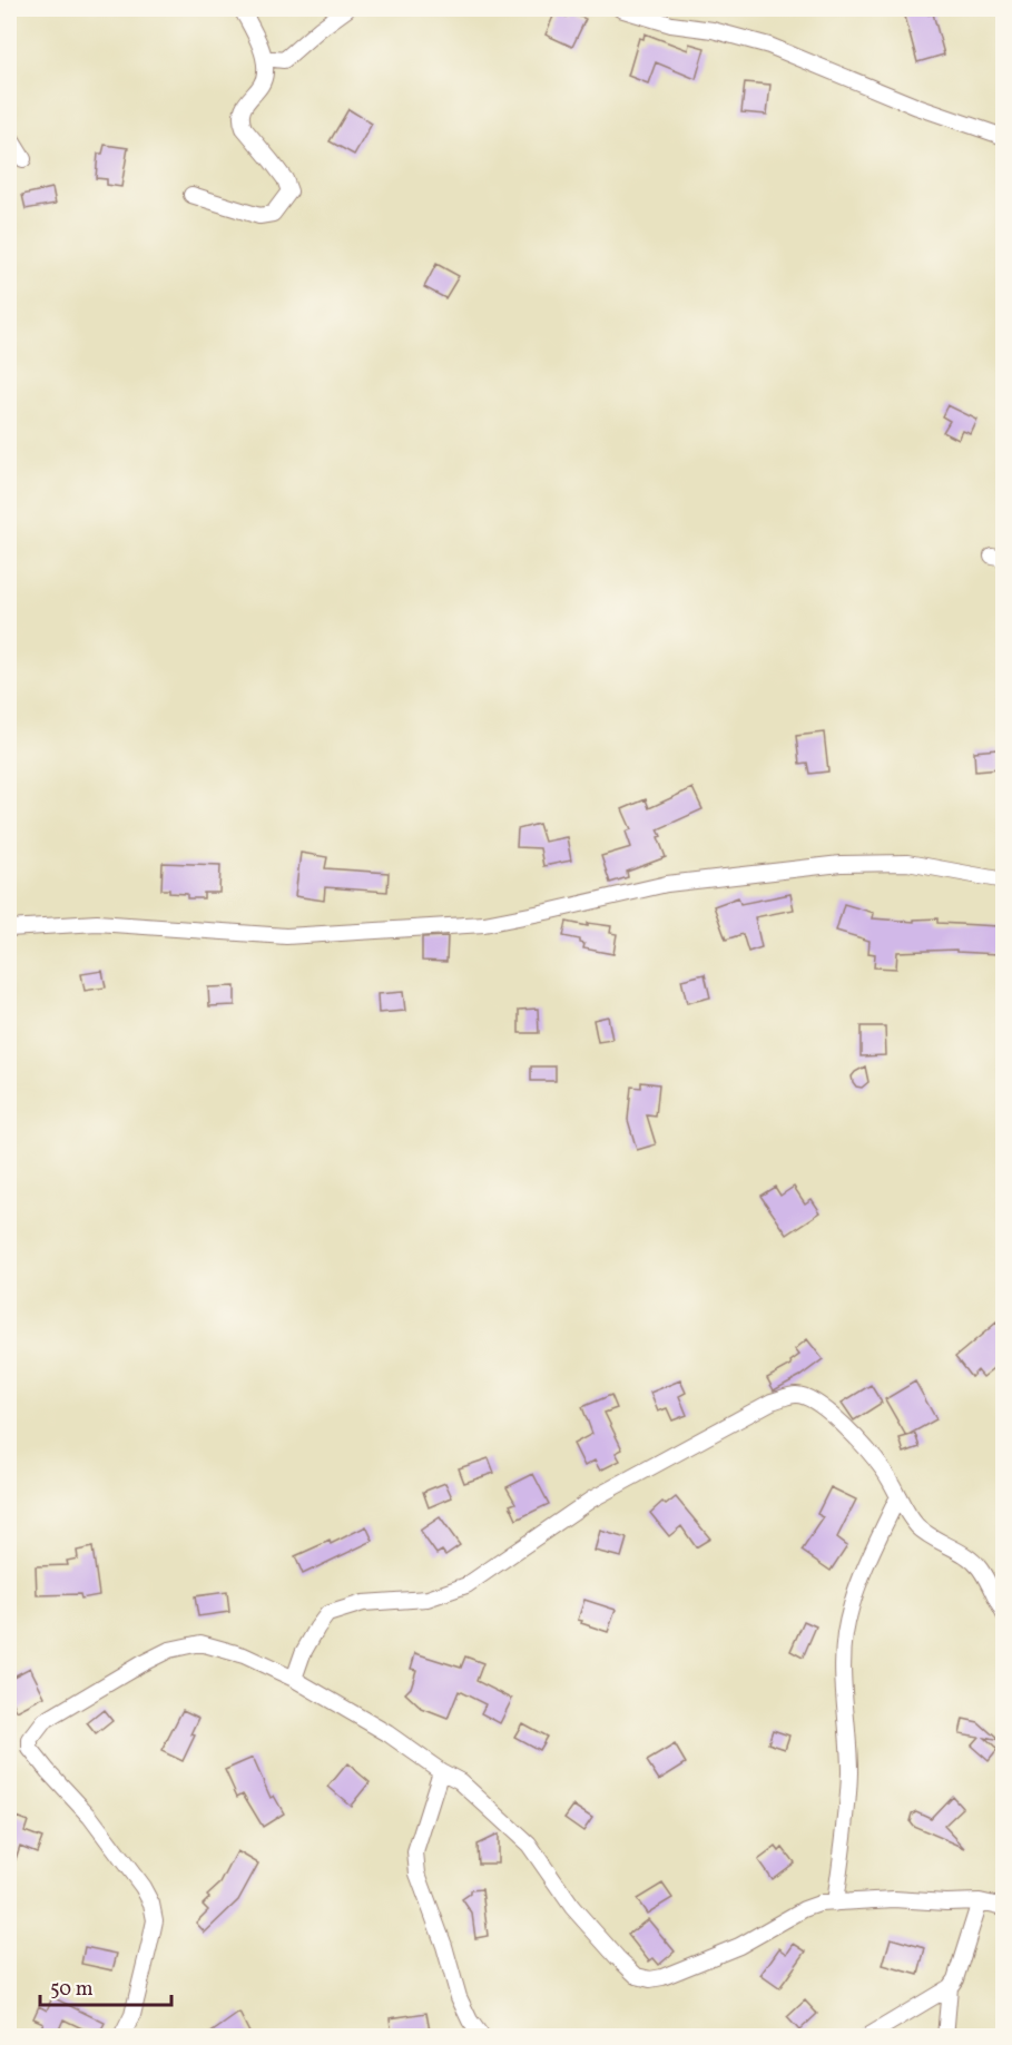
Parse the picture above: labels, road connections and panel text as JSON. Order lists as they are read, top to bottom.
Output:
{
  "scale_bar": "50 m"
}
